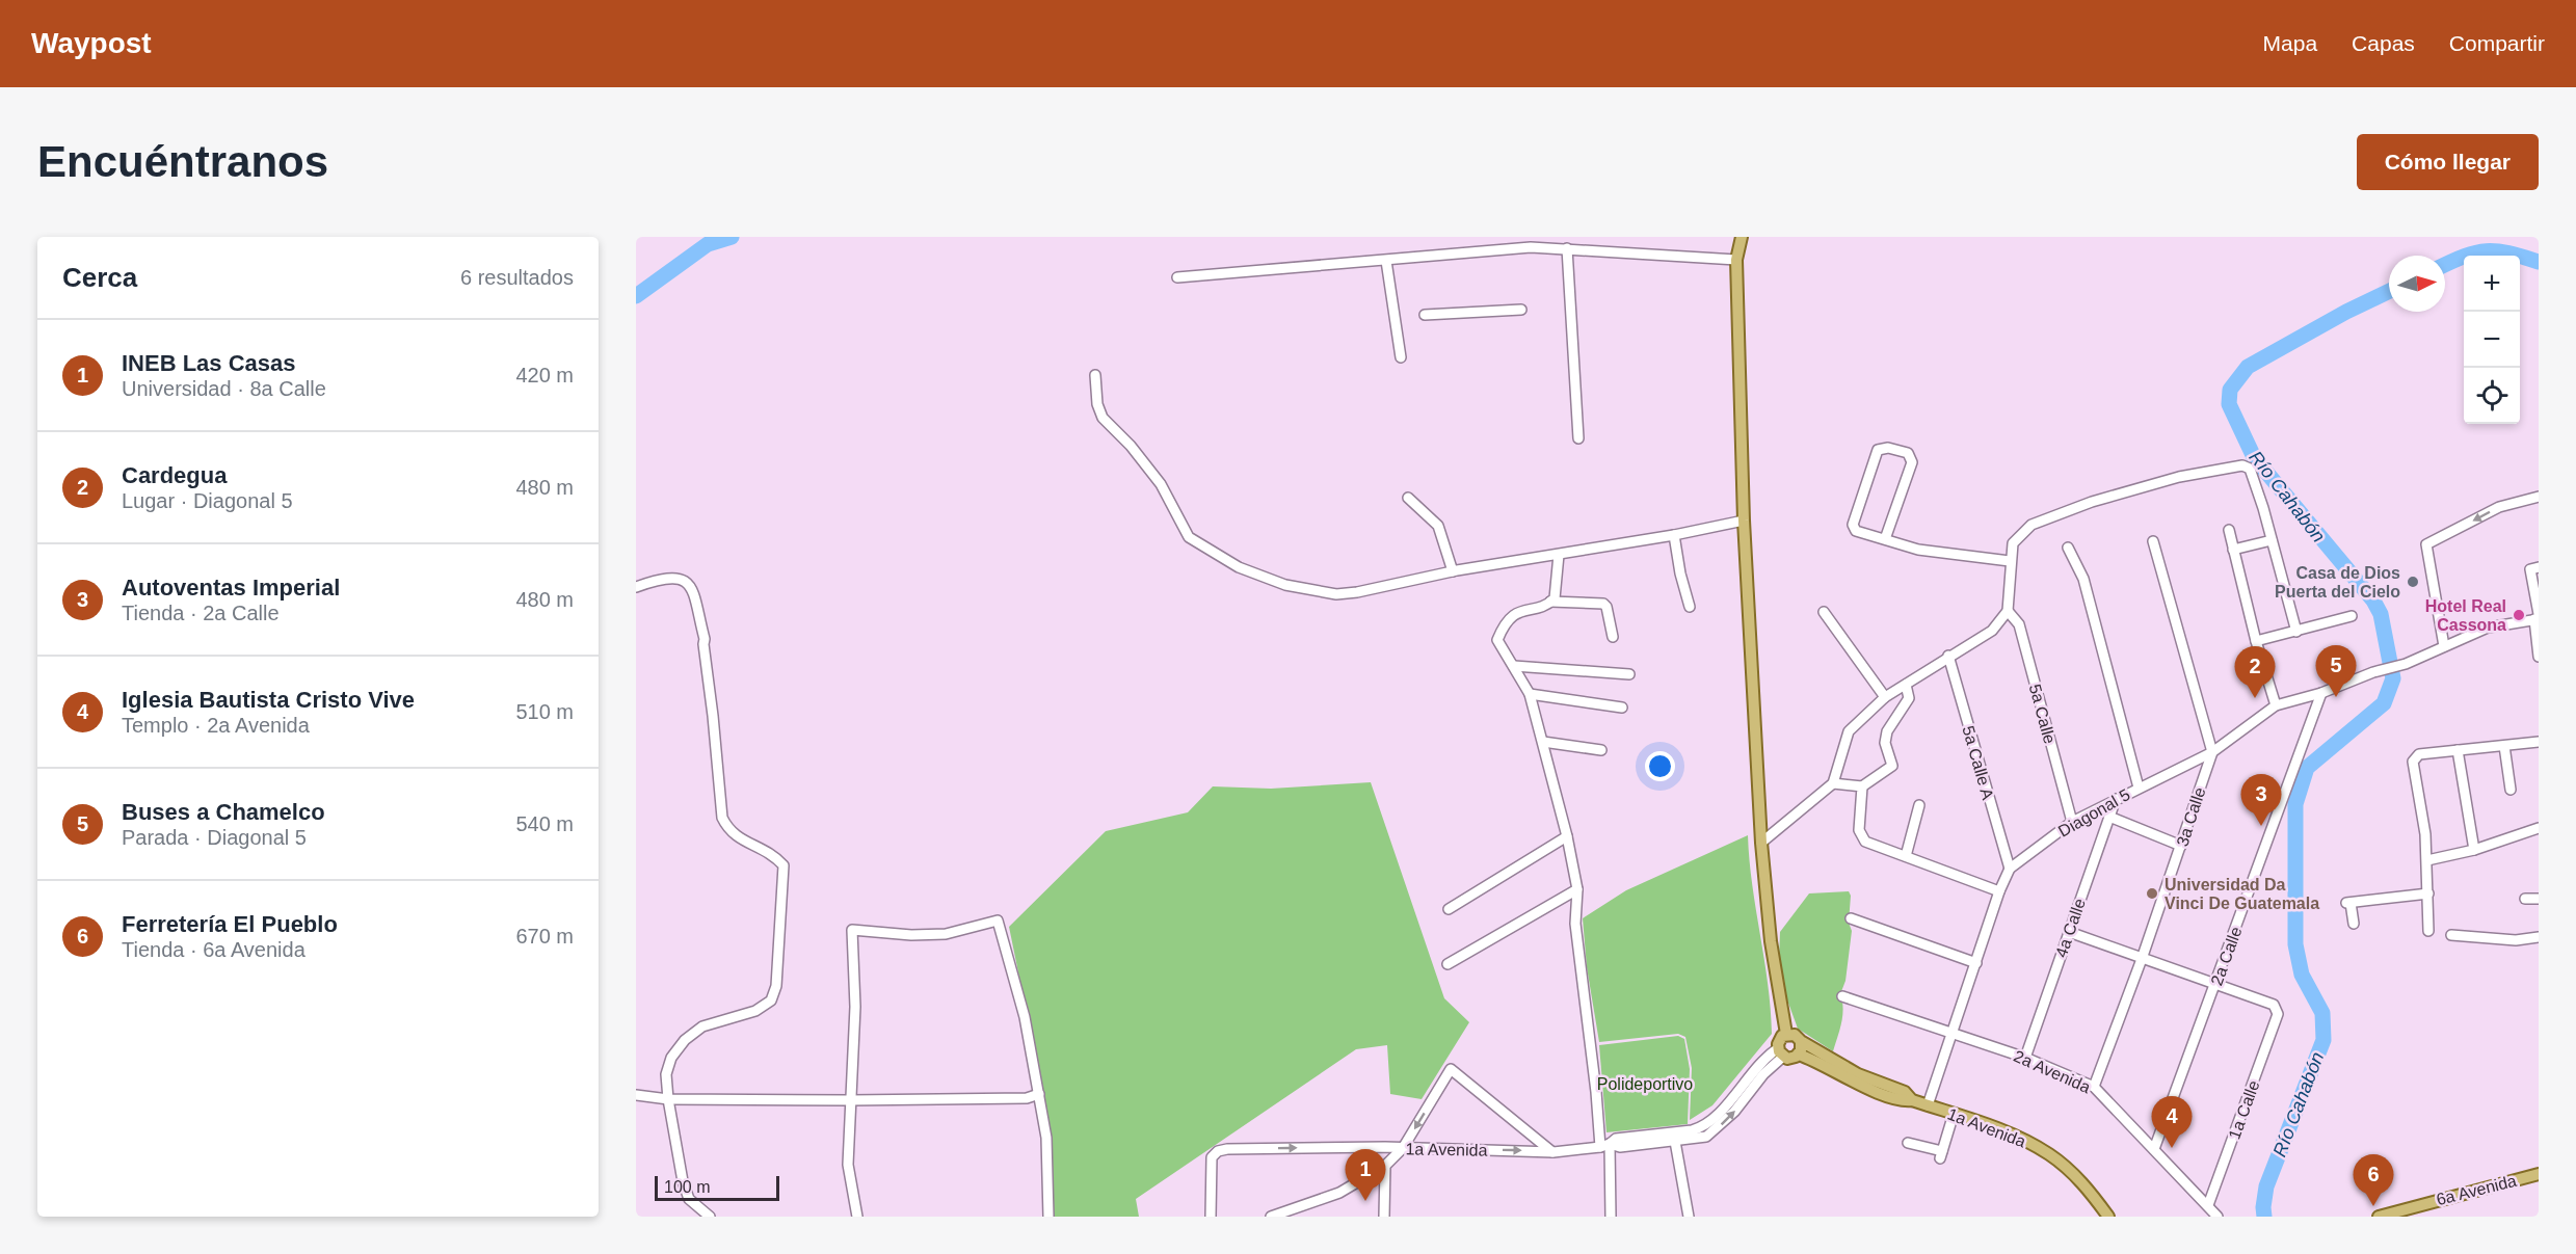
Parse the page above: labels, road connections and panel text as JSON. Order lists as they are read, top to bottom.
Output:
{
  "streets": {
    "main road": ["1a Avenida", "6a Avenida"],
    "street": [
      "5a Calle",
      "5a Calle A",
      "Diagonal 5",
      "3a Calle",
      "4a Calle",
      "2a Calle",
      "2a Avenida",
      "1a Calle"
    ]
  },
  "crossings": [
    ["5a Calle", "Diagonal 5"],
    ["5a Calle A", "Diagonal 5"],
    ["Diagonal 5", "3a Calle"],
    ["Diagonal 5", "4a Calle"],
    ["Diagonal 5", "2a Calle"],
    ["Diagonal 5", "2a Avenida"],
    ["Diagonal 5", "1a Avenida"],
    ["3a Calle", "2a Avenida"],
    ["4a Calle", "2a Avenida"],
    ["2a Calle", "2a Avenida"],
    ["2a Calle", "1a Calle"],
    ["2a Avenida", "1a Calle"]
  ],
  "water": ["Río Cahabón"],
  "parks": ["Polideportivo"],
  "places": ["Casa de Dios Puerta del Cielo", "Hotel Real Cassona", "Universidad Da Vinci De Guatemala"],
  "scale_bar": "100 m",
  "north": "right",
  "page": {
    "header": "Waypost",
    "nav": ["Mapa", "Capas", "Compartir"],
    "buttons": "Cómo llegar",
    "title": "Encuéntranos",
    "heading": ["Cerca", "6 resultados"],
    "map_buttons": ["+", "−"],
    "list": [
      {
        "mark": "1",
        "name": "INEB Las Casas",
        "note": "Universidad · 8a Calle",
        "value": "420 m"
      },
      {
        "mark": "2",
        "name": "Cardegua",
        "note": "Lugar · Diagonal 5",
        "value": "480 m"
      },
      {
        "mark": "3",
        "name": "Autoventas Imperial",
        "note": "Tienda · 2a Calle",
        "value": "480 m"
      },
      {
        "mark": "4",
        "name": "Iglesia Bautista Cristo Vive",
        "note": "Templo · 2a Avenida",
        "value": "510 m"
      },
      {
        "mark": "5",
        "name": "Buses a Chamelco",
        "note": "Parada · Diagonal 5",
        "value": "540 m"
      },
      {
        "mark": "6",
        "name": "Ferretería El Pueblo",
        "note": "Tienda · 6a Avenida",
        "value": "670 m"
      }
    ],
    "pins": [
      "5",
      "2",
      "3",
      "4",
      "1",
      "6"
    ],
    "scale": "100 m"
  }
}
